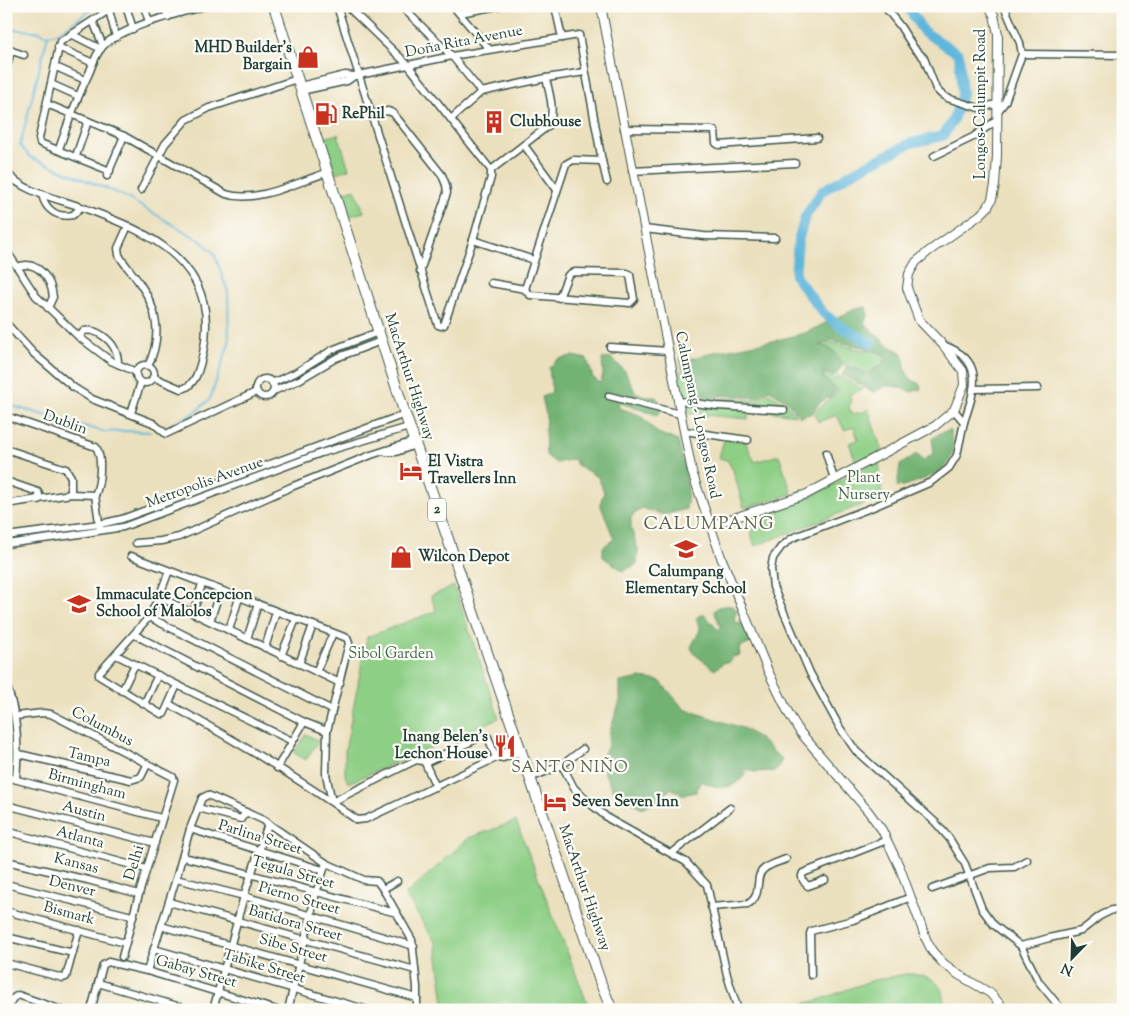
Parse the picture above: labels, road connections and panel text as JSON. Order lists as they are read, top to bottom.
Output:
{
  "streets": {
    "highway": ["MacArthur Highway", "2"],
    "street": [
      "Doña Rita Avenue",
      "Longos-Calumpit Road",
      "Calumpang - Longos Road",
      "Dublin",
      "Metropolis Avenue",
      "Columbus",
      "Tampa",
      "Birmingham",
      "Austin",
      "Atlanta",
      "Parlina Street",
      "Delhi",
      "Kansas",
      "Tegula Street",
      "Denver",
      "Pierno Street",
      "Bismark",
      "Batidora Street",
      "Sibe Street",
      "Tabike Street",
      "Gabay Street"
    ]
  },
  "crossings": [
    ["Doña Rita Avenue", "MacArthur Highway"],
    ["Longos-Calumpit Road", "Calumpang - Longos Road"],
    ["MacArthur Highway", "Metropolis Avenue"],
    ["Columbus", "Tampa"],
    ["Columbus", "Delhi"],
    ["Birmingham", "Delhi"],
    ["Austin", "Delhi"],
    ["Atlanta", "Delhi"],
    ["Delhi", "Kansas"],
    ["Delhi", "Denver"],
    ["Delhi", "Bismark"]
  ],
  "districts": ["CALUMPANG", "SANTO NIÑO"],
  "parks": ["Plant Nursery", "Sibol Garden"],
  "places": {
    "shop": ["MHD Builder’s Bargain", "Wilcon Depot"],
    "fuel station": ["RePhil"],
    "building": ["Clubhouse"],
    "hotel": ["El Vistra Travellers Inn", "Seven Seven Inn"],
    "school or university": ["Calumpang Elementary School", "Immaculate Concepcion School of Malolos"],
    "restaurant": ["Inang Belen's Lechon House"]
  },
  "north": "bottom left"
}
